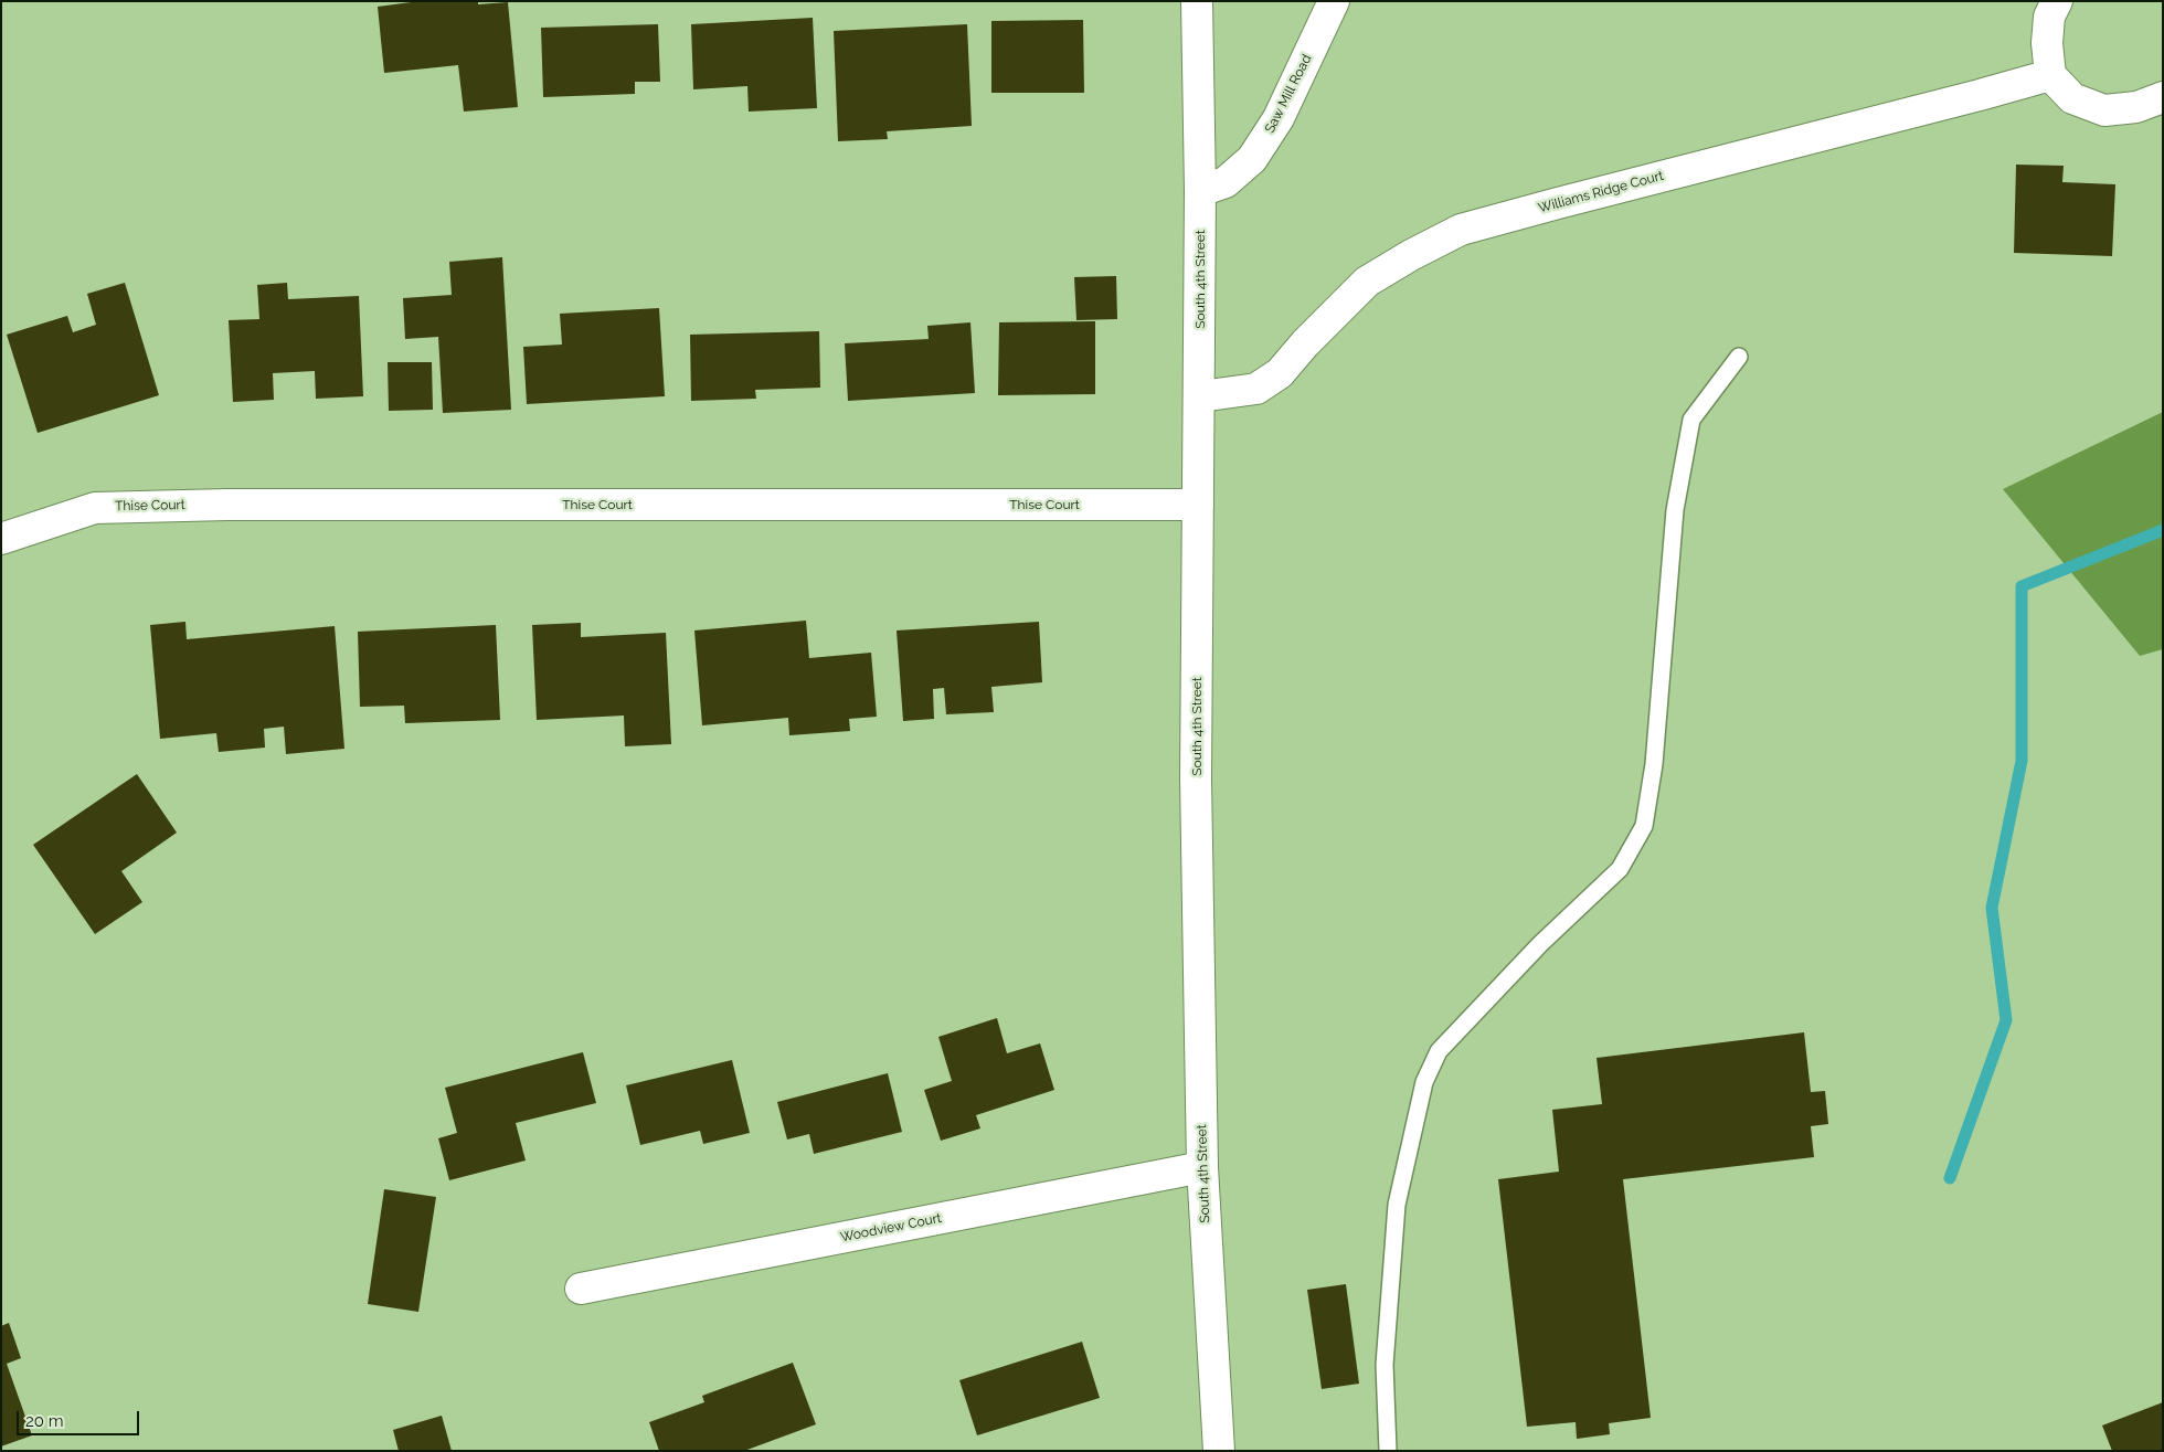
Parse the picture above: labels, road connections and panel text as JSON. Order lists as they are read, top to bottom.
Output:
{
  "streets": {
    "street": [
      "Saw Mill Road",
      "Williams Ridge Court",
      "South 4th Street",
      "Thise Court",
      "Woodview Court"
    ]
  },
  "crossings": [
    ["Saw Mill Road", "South 4th Street"],
    ["Williams Ridge Court", "South 4th Street"],
    ["South 4th Street", "Thise Court"],
    ["South 4th Street", "Woodview Court"]
  ],
  "scale_bar": "20 m"
}
